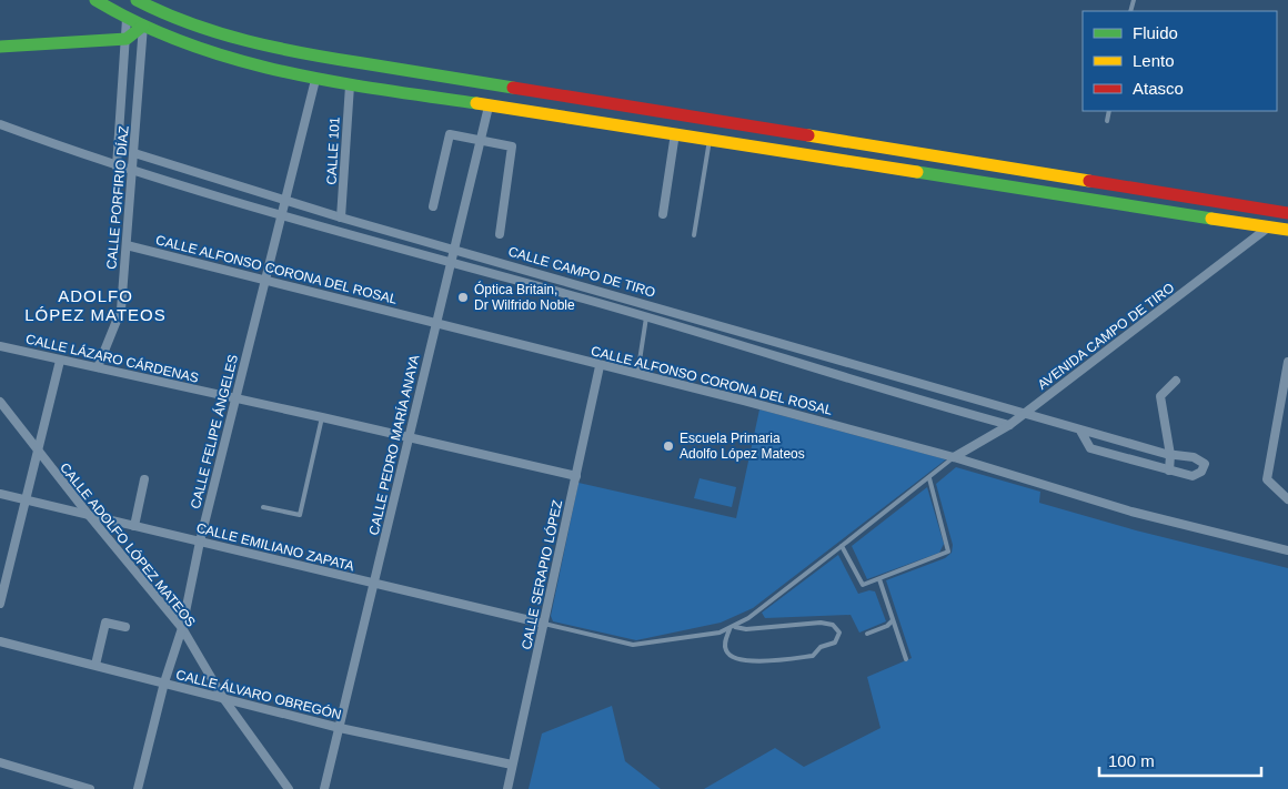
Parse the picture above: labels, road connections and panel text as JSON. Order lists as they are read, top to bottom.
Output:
{
  "streets": {
    "street": [
      "CALLE 101",
      "CALLE PORFIRIO DÍAZ",
      "CALLE ALFONSO CORONA DEL ROSAL",
      "CALLE CAMPO DE TIRO",
      "AVENIDA CAMPO DE TIRO",
      "CALLE LÁZARO CÁRDENAS",
      "CALLE FELIPE ÁNGELES",
      "CALLE PEDRO MARÍA ANAYA",
      "CALLE ADOLFO LÓPEZ MATEOS",
      "CALLE EMILIANO ZAPATA",
      "CALLE SERAPIO LÓPEZ",
      "CALLE ÁLVARO OBREGÓN"
    ]
  },
  "crossings": [
    ["CALLE 101", "CALLE CAMPO DE TIRO"],
    ["CALLE PORFIRIO DÍAZ", "CALLE ALFONSO CORONA DEL ROSAL"],
    ["CALLE PORFIRIO DÍAZ", "CALLE CAMPO DE TIRO"],
    ["CALLE PORFIRIO DÍAZ", "CALLE LÁZARO CÁRDENAS"],
    ["CALLE ALFONSO CORONA DEL ROSAL", "AVENIDA CAMPO DE TIRO"],
    ["CALLE ALFONSO CORONA DEL ROSAL", "CALLE FELIPE ÁNGELES"],
    ["CALLE ALFONSO CORONA DEL ROSAL", "CALLE PEDRO MARÍA ANAYA"],
    ["CALLE ALFONSO CORONA DEL ROSAL", "CALLE SERAPIO LÓPEZ"],
    ["CALLE CAMPO DE TIRO", "AVENIDA CAMPO DE TIRO"],
    ["CALLE CAMPO DE TIRO", "CALLE FELIPE ÁNGELES"],
    ["CALLE CAMPO DE TIRO", "CALLE PEDRO MARÍA ANAYA"],
    ["CALLE LÁZARO CÁRDENAS", "CALLE FELIPE ÁNGELES"],
    ["CALLE LÁZARO CÁRDENAS", "CALLE PEDRO MARÍA ANAYA"],
    ["CALLE LÁZARO CÁRDENAS", "CALLE SERAPIO LÓPEZ"],
    ["CALLE FELIPE ÁNGELES", "CALLE ADOLFO LÓPEZ MATEOS"],
    ["CALLE FELIPE ÁNGELES", "CALLE EMILIANO ZAPATA"],
    ["CALLE FELIPE ÁNGELES", "CALLE ÁLVARO OBREGÓN"],
    ["CALLE PEDRO MARÍA ANAYA", "CALLE EMILIANO ZAPATA"],
    ["CALLE PEDRO MARÍA ANAYA", "CALLE ÁLVARO OBREGÓN"],
    ["CALLE ADOLFO LÓPEZ MATEOS", "CALLE EMILIANO ZAPATA"],
    ["CALLE ADOLFO LÓPEZ MATEOS", "CALLE ÁLVARO OBREGÓN"],
    ["CALLE EMILIANO ZAPATA", "CALLE SERAPIO LÓPEZ"],
    ["CALLE SERAPIO LÓPEZ", "CALLE ÁLVARO OBREGÓN"]
  ],
  "districts": ["ADOLFO LÓPEZ MATEOS"],
  "places": ["Óptica Britain, Dr Wilfrido Noble", "Escuela Primaria Adolfo López Mateos"],
  "legend": ["Fluido", "Lento", "Atasco"],
  "scale_bar": "100 m"
}
